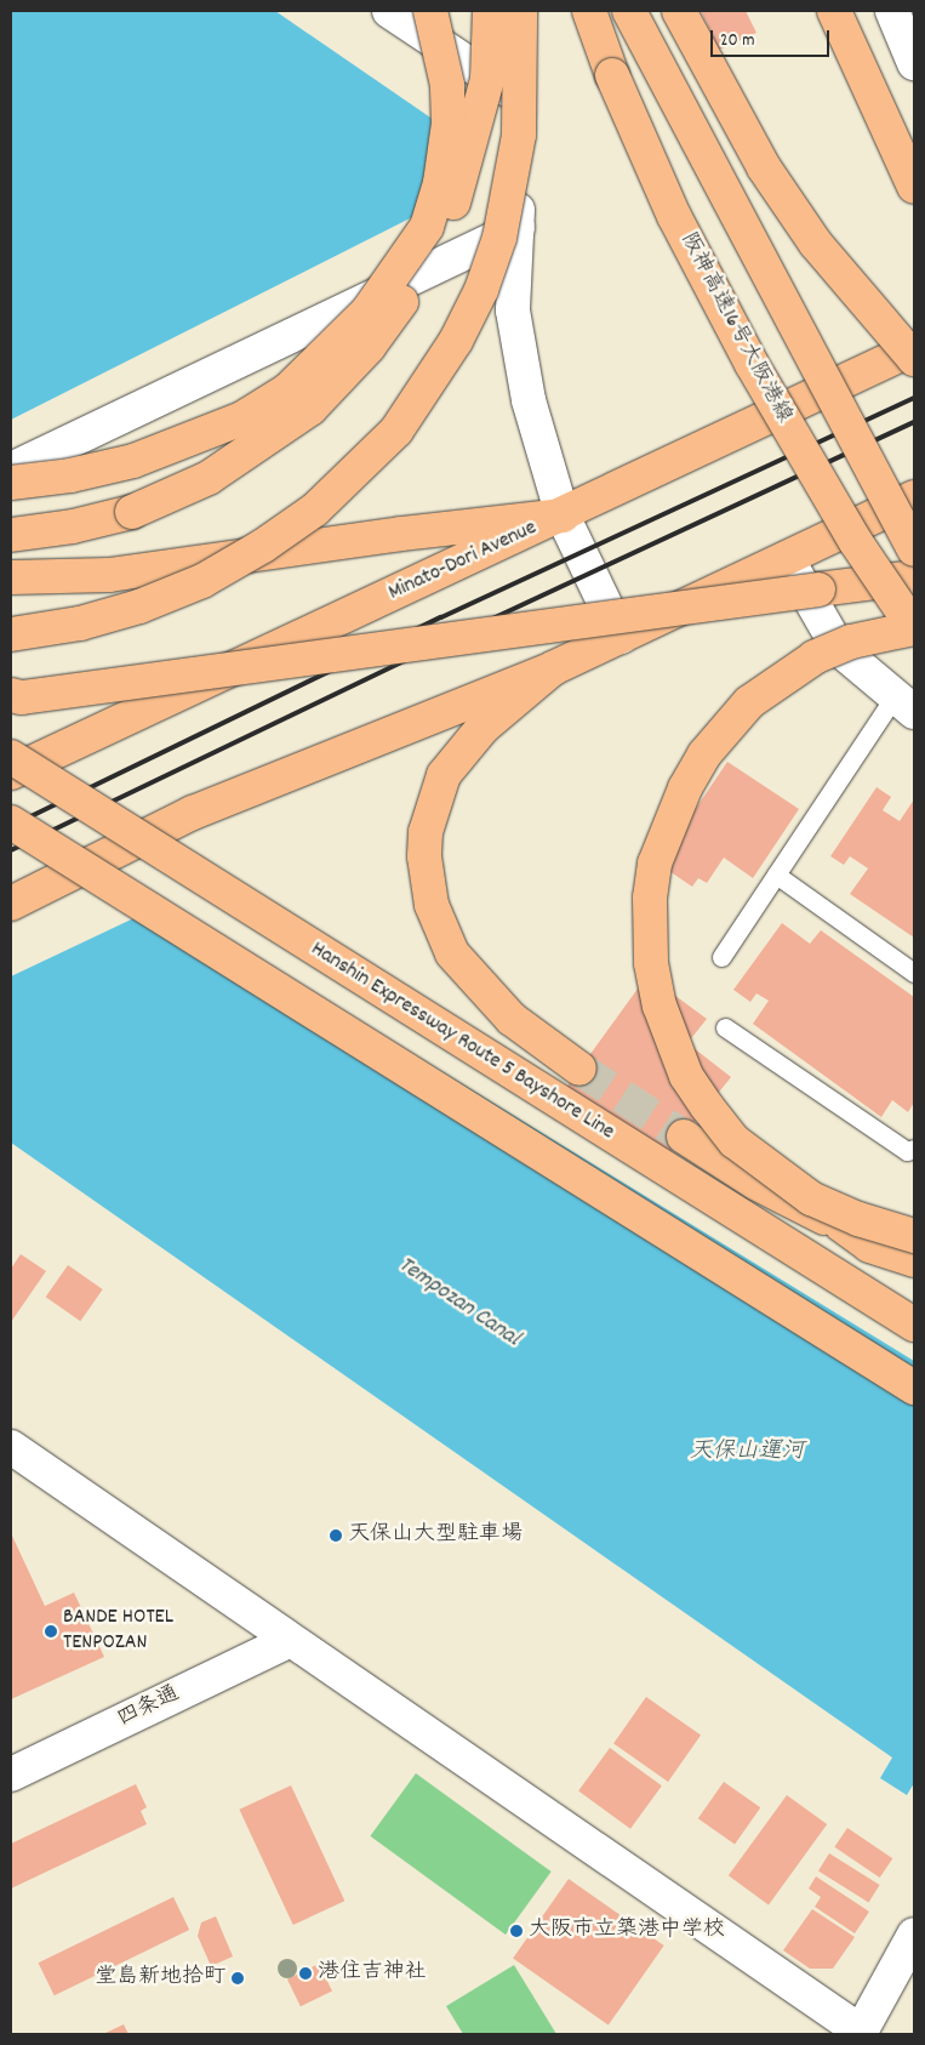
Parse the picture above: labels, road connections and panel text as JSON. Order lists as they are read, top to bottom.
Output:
{
  "streets": {
    "highway": ["阪神高速16号大阪港線", "Minato-Dori Avenue", "Hanshin Expressway Route 5 Bayshore Line"],
    "street": ["四条通"]
  },
  "water": ["Tempozan Canal", "天保山運河"],
  "places": [
    "天保山大型駐車場",
    "BANDE HOTEL TENPOZAN",
    "大阪市立築港中学校",
    "港住吉神社",
    "堂島新地拾町"
  ],
  "scale_bar": "20 m"
}
